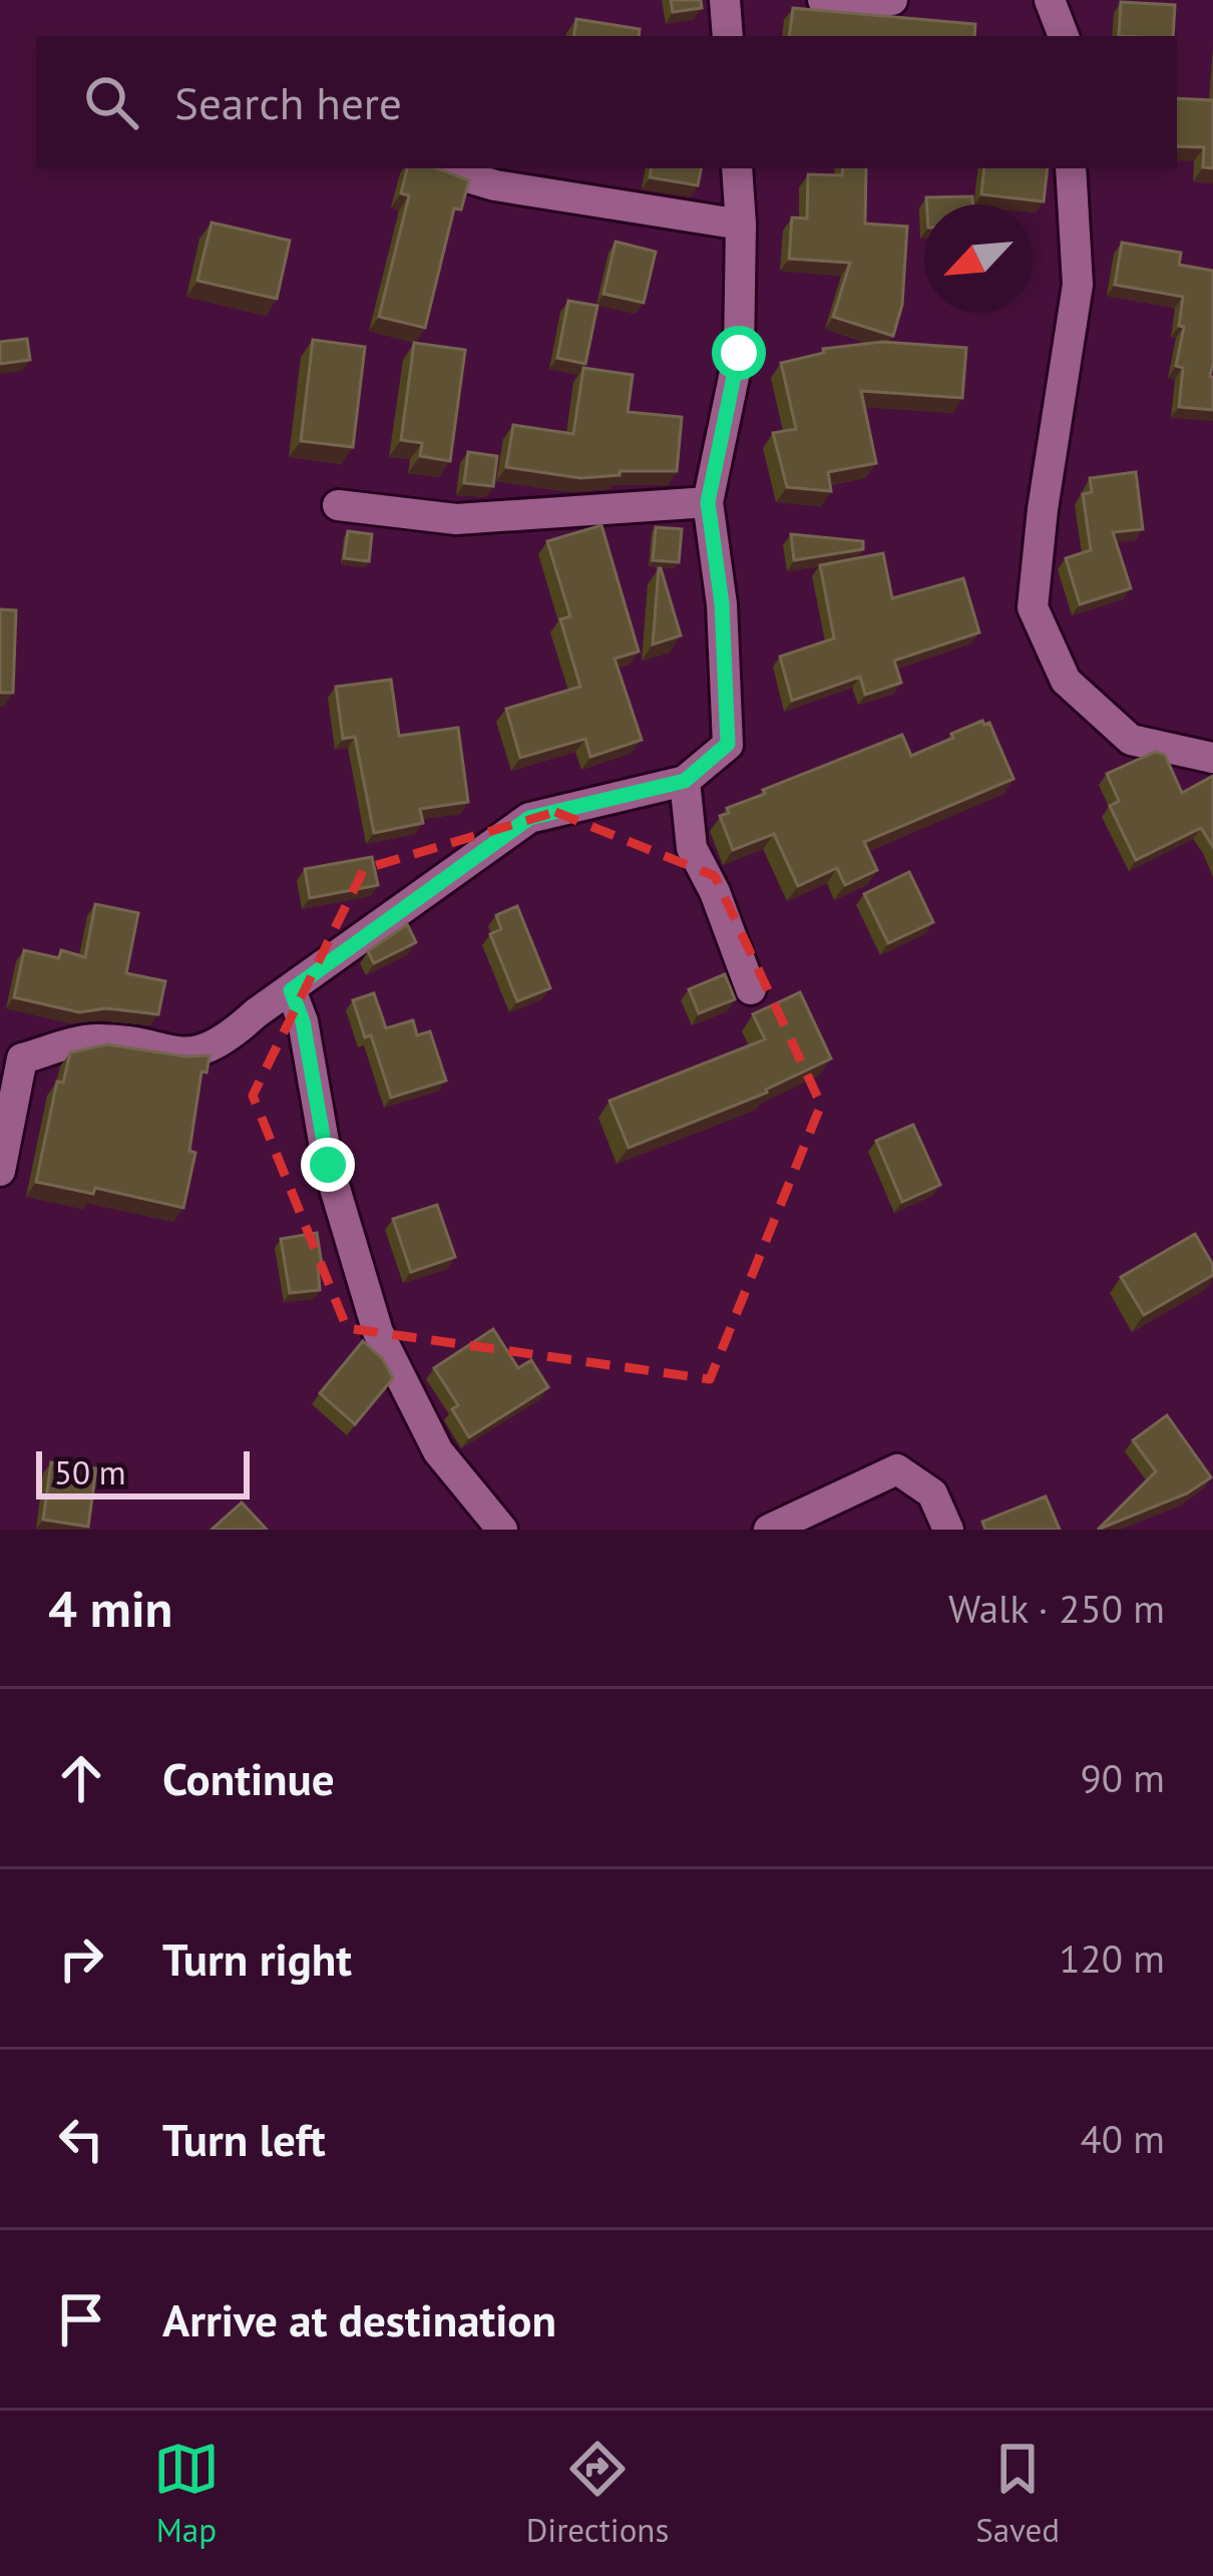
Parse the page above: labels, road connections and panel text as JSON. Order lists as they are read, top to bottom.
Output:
{
  "scale_bar": "50 m",
  "north": "bottom left",
  "page": {
    "search": "Search here",
    "scale": "50 m",
    "heading": ["4 min", "Walk · 250 m"],
    "list": [
      ["Continue", "90 m"],
      ["Turn right", "120 m"],
      ["Turn left", "40 m"],
      "Arrive at destination"
    ],
    "nav": ["Map", "Directions", "Saved"]
  }
}
